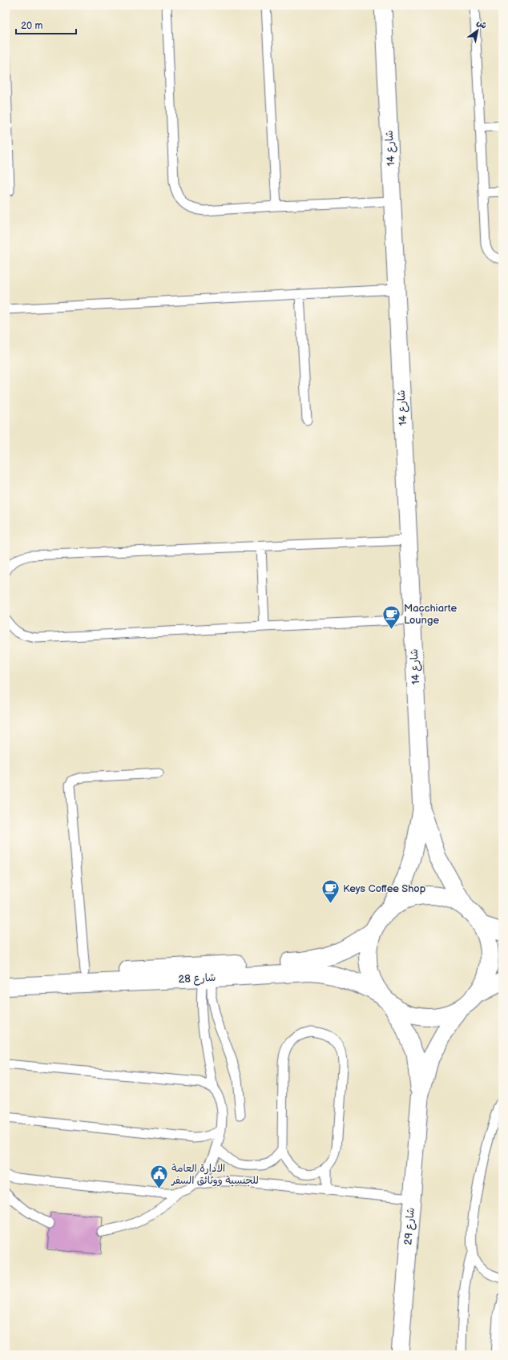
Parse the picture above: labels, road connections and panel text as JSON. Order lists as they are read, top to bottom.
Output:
{
  "streets": {
    "street": ["شارع 14", "شارع 28", "شارع 29"]
  },
  "crossings": [
    ["شارع 28", "شارع 29"]
  ],
  "places": {
    "cafe": ["Macchiarte Lounge", "Keys Coffee Shop"],
    "public building": ["الادارة العامة للجنسية ووثائق السفر"]
  },
  "scale_bar": "20 m",
  "north": "top right"
}
